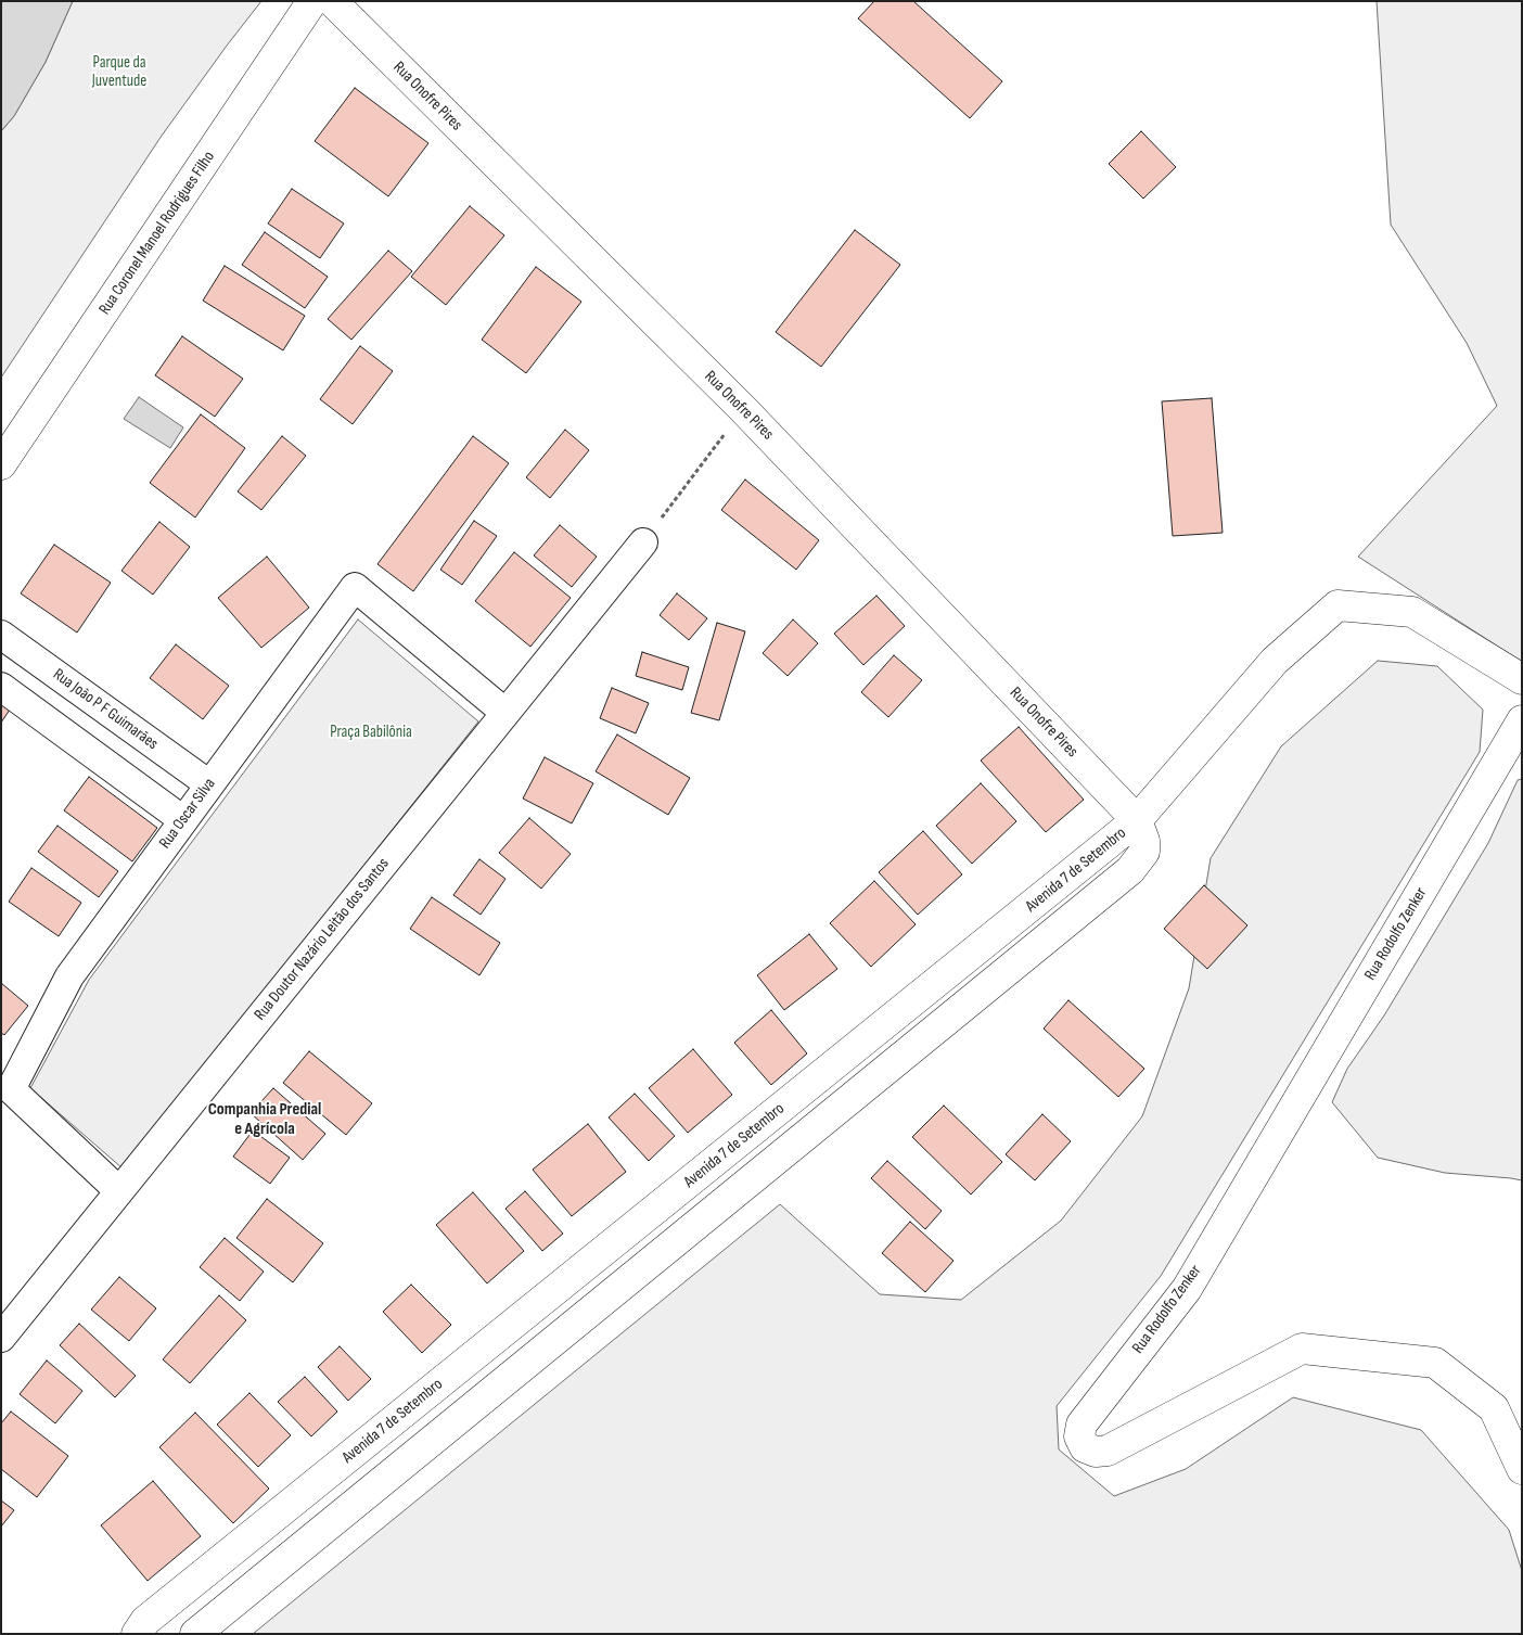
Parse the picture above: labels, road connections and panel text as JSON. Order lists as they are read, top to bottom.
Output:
{
  "streets": {
    "street": [
      "Rua Onofre Pires",
      "Rua Coronel Manoel Rodrigues Filho",
      "Rua João P F Guimarães",
      "Rua Oscar Silva",
      "Avenida 7 de Setembro",
      "Rua Rodolfo Zenker",
      "Rua Doutor Nazário Leitão dos Santos"
    ]
  },
  "crossings": [
    ["Rua Onofre Pires", "Avenida 7 de Setembro"],
    ["Rua João P F Guimarães", "Rua Oscar Silva"],
    ["Rua Oscar Silva", "Rua Doutor Nazário Leitão dos Santos"]
  ],
  "districts": ["Companhia Predial e Agrícola"],
  "parks": ["Parque da Juventude", "Praça Babilônia"]
}
